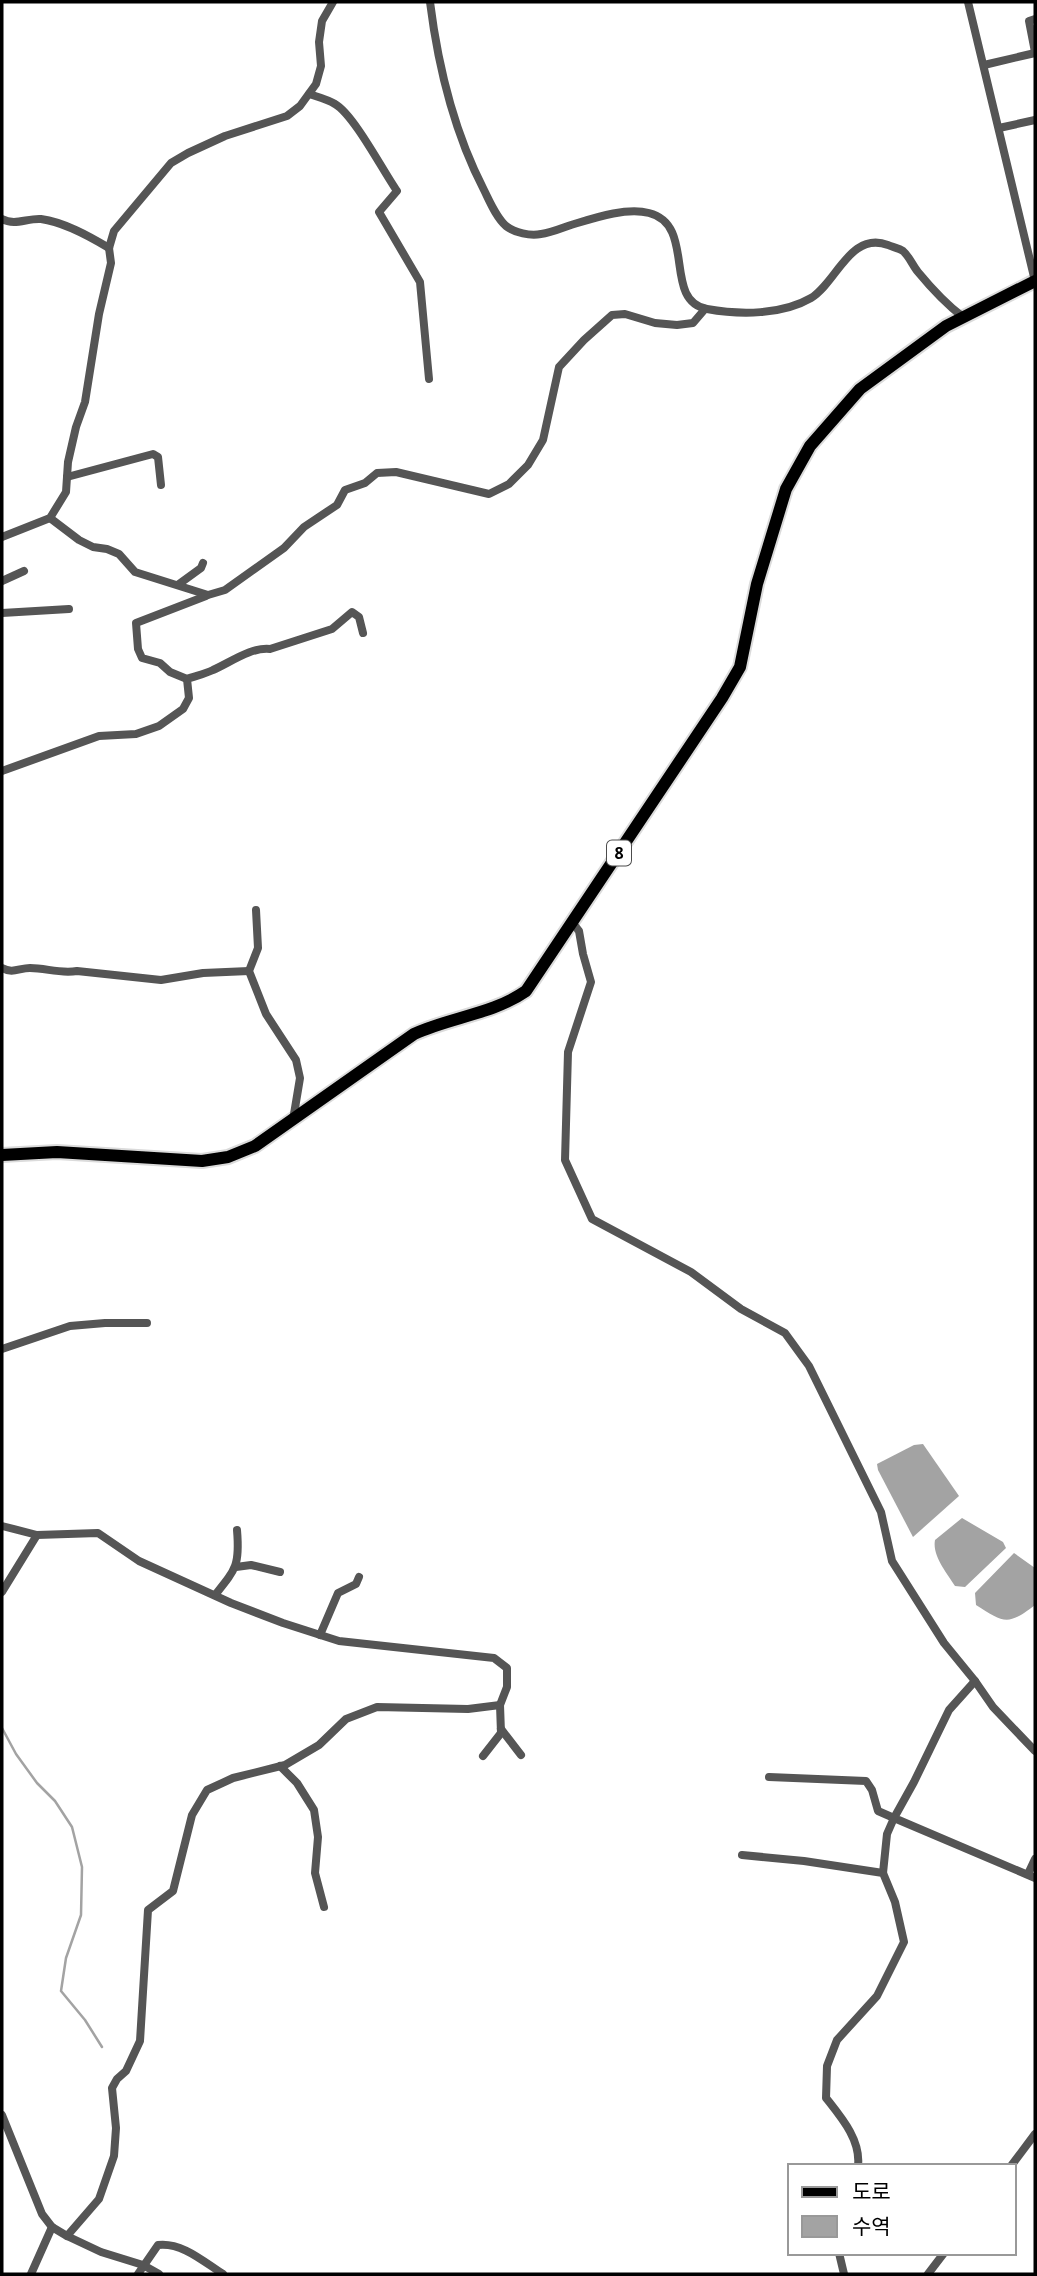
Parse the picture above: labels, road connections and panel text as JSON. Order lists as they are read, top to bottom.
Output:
{
  "streets": {
    "main road": ["8"]
  },
  "legend": ["도로", "수역"]
}
